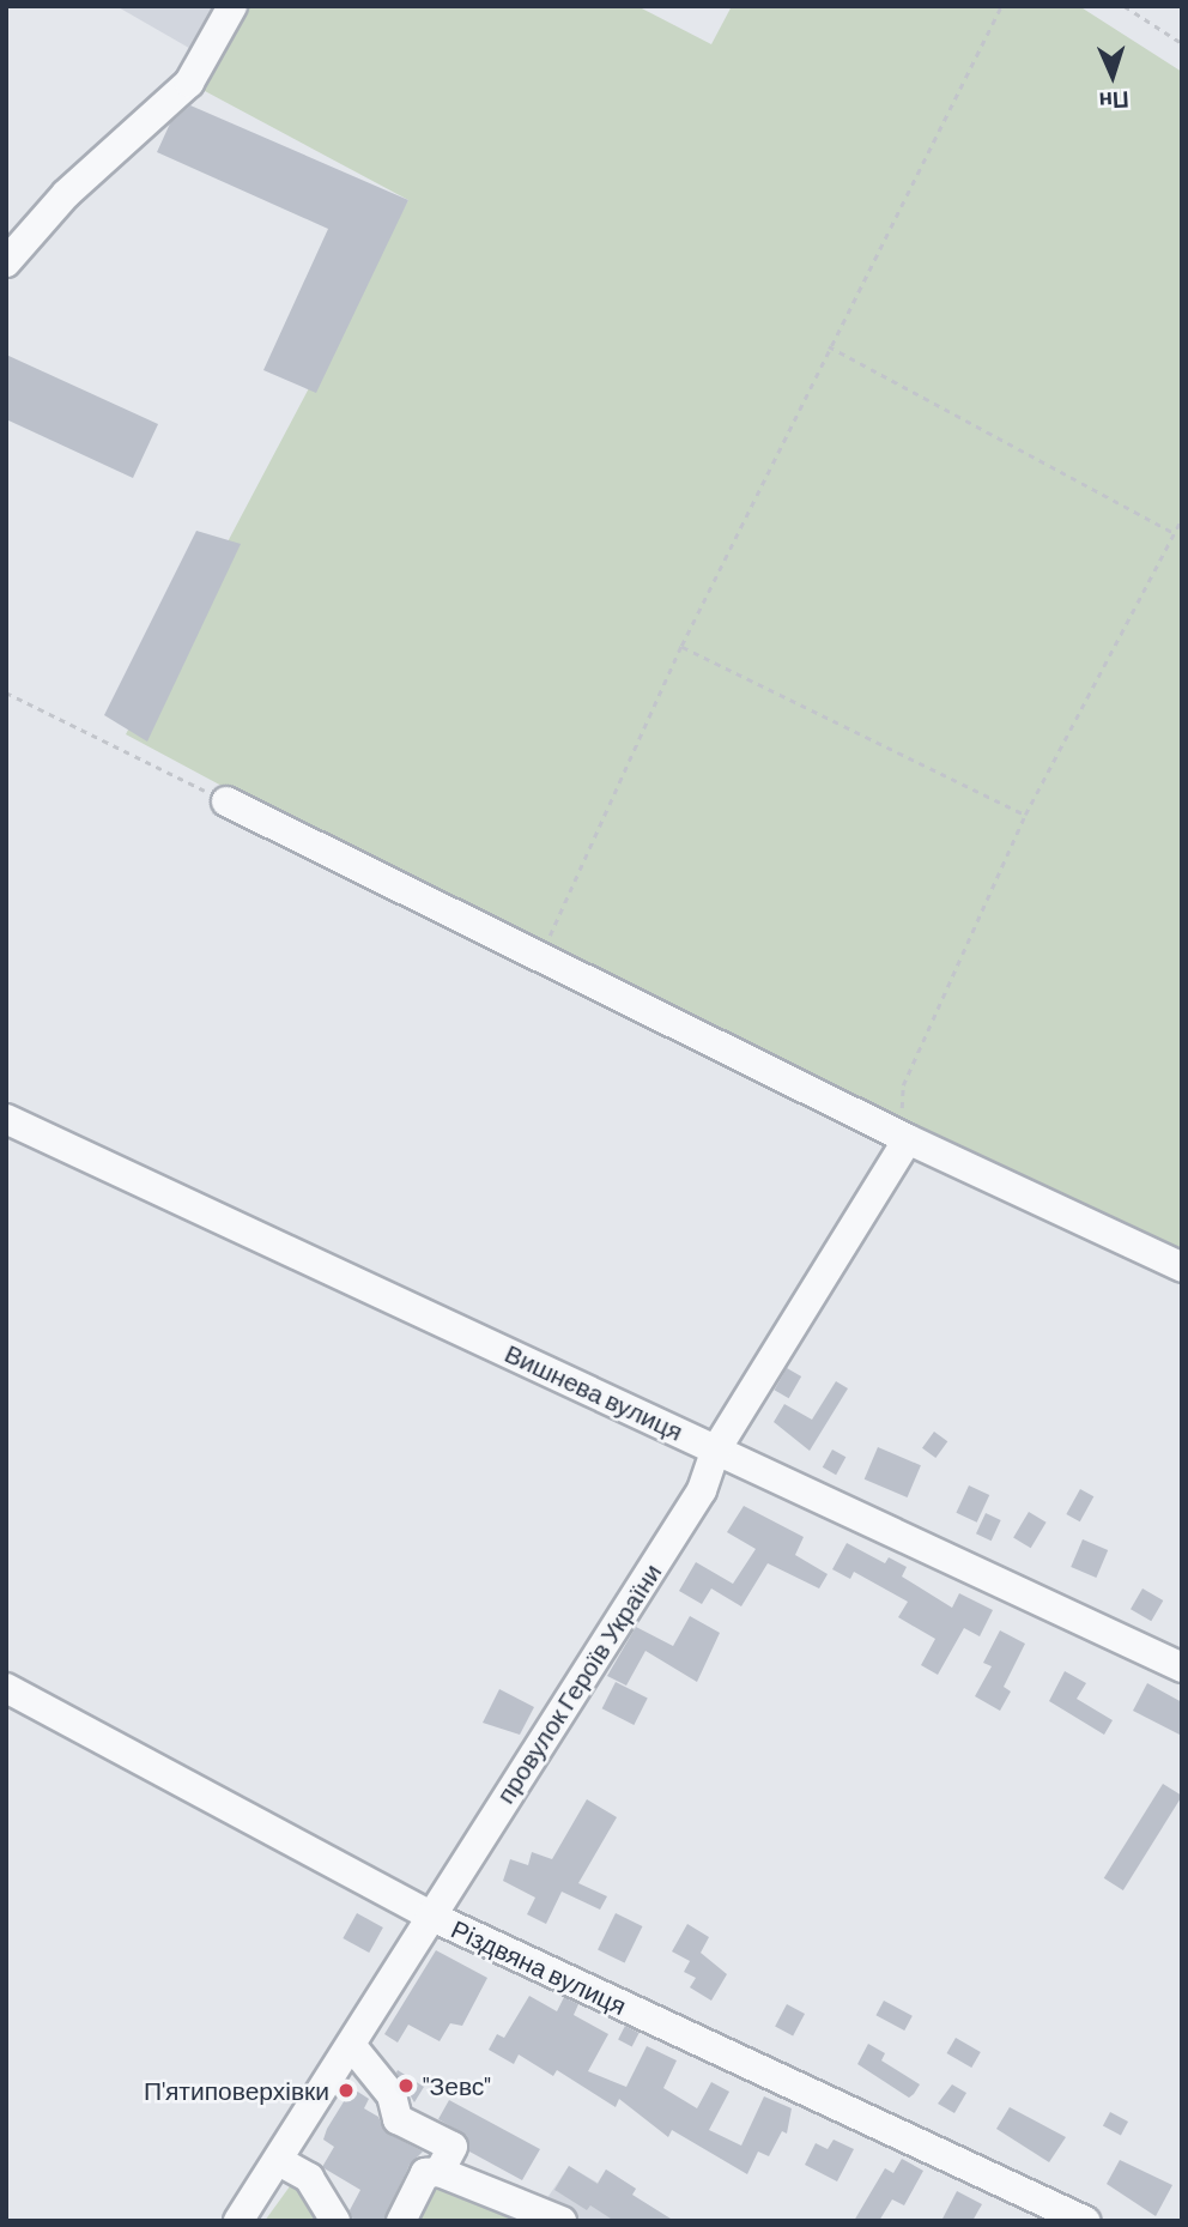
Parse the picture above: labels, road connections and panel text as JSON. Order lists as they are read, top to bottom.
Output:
{
  "streets": {
    "street": ["Вишнева вулиця", "провулок Героїв України", "Різдвяна вулиця"]
  },
  "crossings": [
    ["Вишнева вулиця", "провулок Героїв України"],
    ["провулок Героїв України", "Різдвяна вулиця"]
  ],
  "places": ["\"Зевс\"", "П'ятиповерхівки"],
  "north": "bottom"
}
